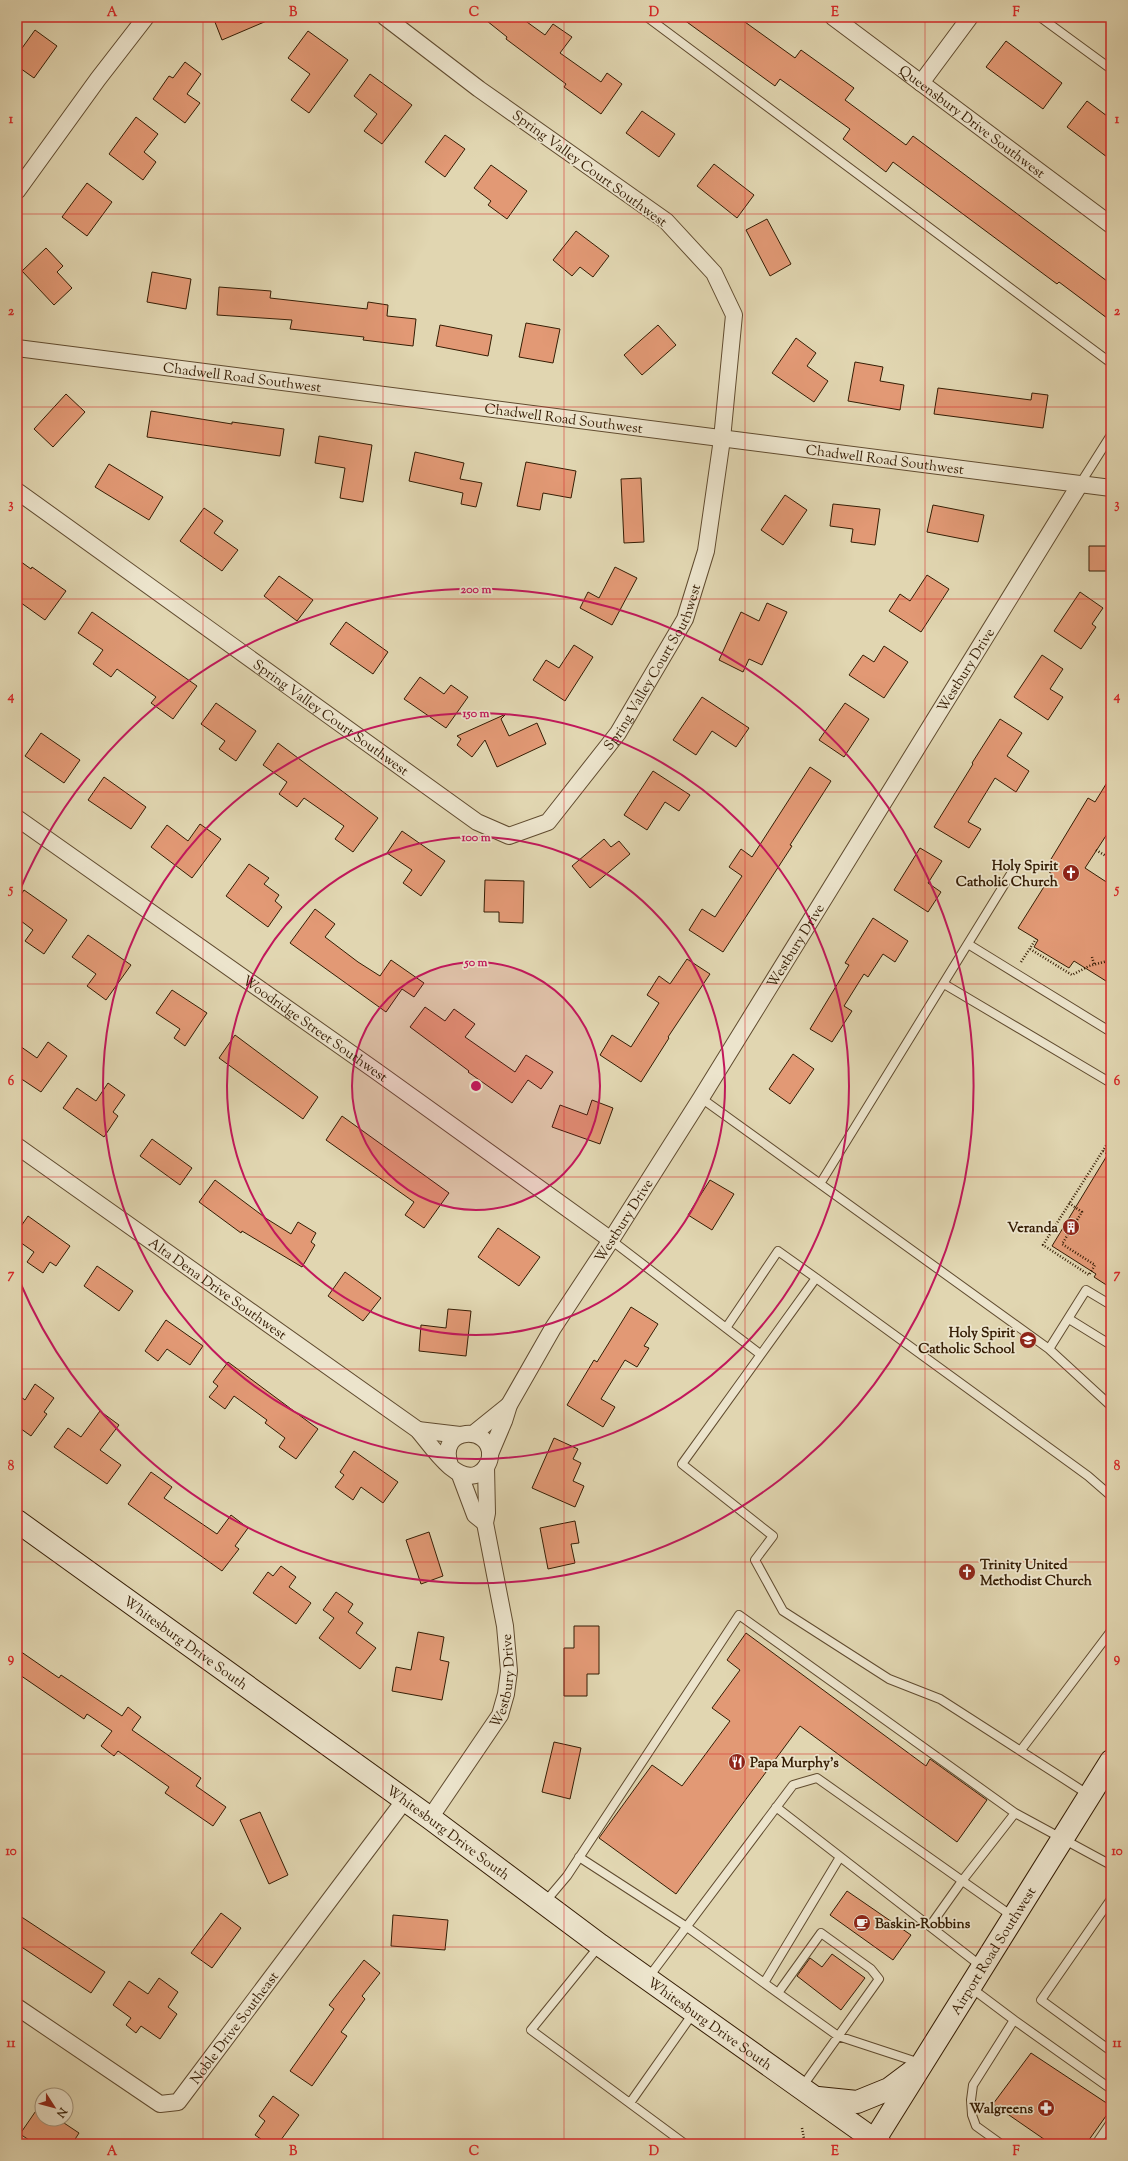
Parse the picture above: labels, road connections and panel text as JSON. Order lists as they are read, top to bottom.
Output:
{
  "streets": {
    "main road": ["Whitesburg Drive South", "Airport Road Southwest"],
    "street": [
      "Queensbury Drive Southwest",
      "Spring Valley Court Southwest",
      "Chadwell Road Southwest",
      "Westbury Drive",
      "Woodridge Street Southwest",
      "Alta Dena Drive Southwest",
      "Noble Drive Southeast"
    ]
  },
  "crossings": [
    ["Spring Valley Court Southwest", "Chadwell Road Southwest"],
    ["Chadwell Road Southwest", "Westbury Drive"],
    ["Westbury Drive", "Woodridge Street Southwest"],
    ["Westbury Drive", "Alta Dena Drive Southwest"],
    ["Westbury Drive", "Whitesburg Drive South"],
    ["Whitesburg Drive South", "Airport Road Southwest"],
    ["Whitesburg Drive South", "Noble Drive Southeast"]
  ],
  "places": {
    "church": ["Holy Spirit Catholic Church", "Trinity United Methodist Church"],
    "building": ["Veranda"],
    "school or university": ["Holy Spirit Catholic School"],
    "restaurant": ["Papa Murphy's"],
    "cafe": ["Baskin-Robbins"],
    "pharmacy": ["Walgreens"]
  },
  "north": "bottom right",
  "grid": {
    "columns": [
      "A",
      "B",
      "C",
      "D",
      "E",
      "F"
    ],
    "rows": [
      "1",
      "2",
      "3",
      "4",
      "5",
      "6",
      "7",
      "8",
      "9",
      "10",
      "11"
    ]
  },
  "rings": [
    "200 m",
    "150 m",
    "100 m",
    "50 m"
  ]
}
